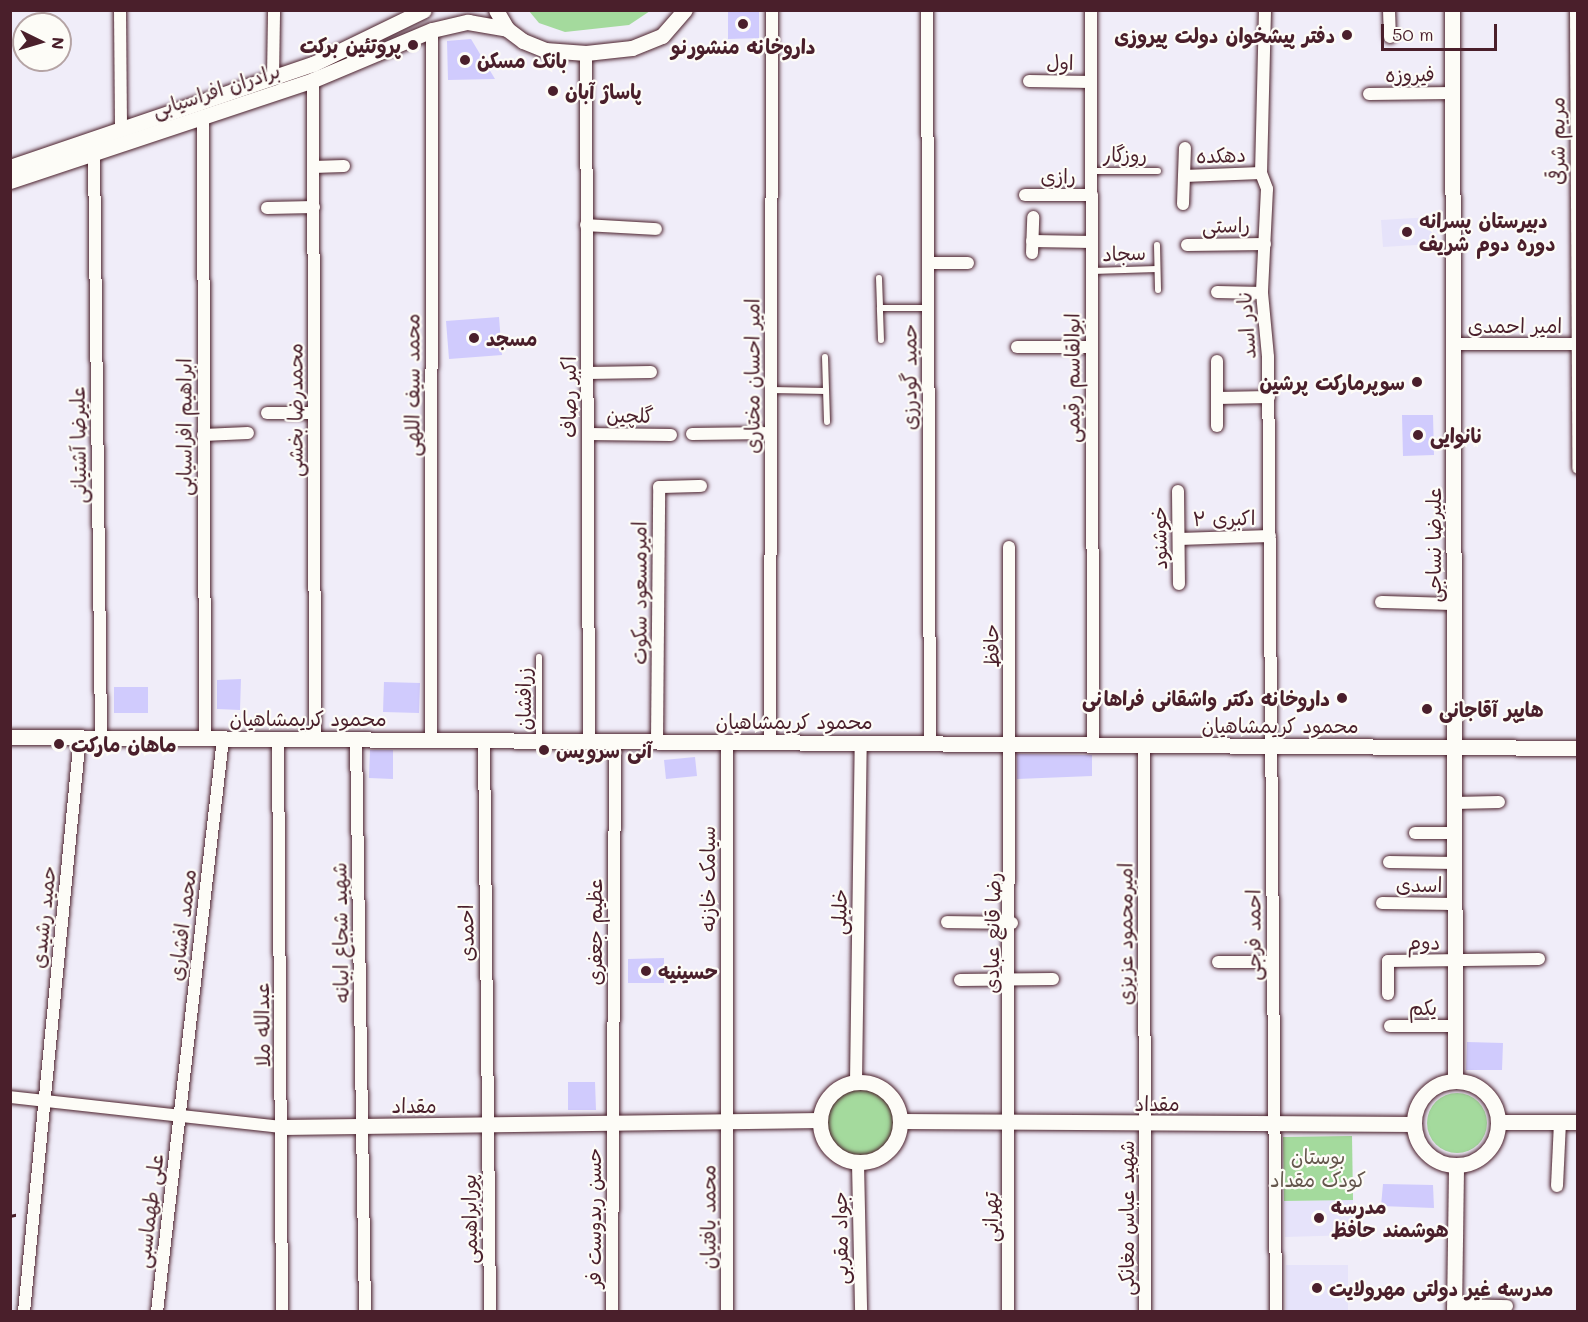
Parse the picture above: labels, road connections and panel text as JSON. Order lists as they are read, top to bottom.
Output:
{
  "streets": {
    "street": [
      "اول",
      "فیروزه",
      "برادران افراسیابی",
      "مریم شرقی",
      "دهکده",
      "رازی",
      "راستی",
      "نادر اسد",
      "امیر احمدی",
      "امیر احسان مختاری",
      "حمید گودرزی",
      "ابوالقاسم رقیمی",
      "محمد سیف اللهی",
      "اکبر رصاف",
      "محمدرضا بخشی",
      "گلچین",
      "ابراهیم افراسیابی",
      "علیرضا آشتیانی",
      "اکبری ۲",
      "خوشنود",
      "علیرضا نساجی",
      "امیرمسعود سکوت",
      "حافظ",
      "محمود کریمشاهیان",
      "سیامک خازنه",
      "اسدی",
      "خلیلی",
      "حمید رشیدی",
      "محمد افشاری",
      "عظیم جعفری",
      "شهید شجاع ابیانه",
      "احمدی",
      "رضا قانع عبادی",
      "امیرمحمود عزیزی",
      "احمد فرجی",
      "دوم",
      "یکم",
      "عبدالله ملا",
      "مقداد",
      "علی طهماسبی",
      "محمد یافتیان",
      "تهرانی",
      "حسن ربدوست فر",
      "شهید عباس مغانکی",
      "پورابراهیمی",
      "جواد مقربی"
    ],
    "lane": ["روزگار", "سجاد", "زرافشان"]
  },
  "crossings": [
    ["اول", "ابوالقاسم رقیمی"],
    ["فیروزه", "علیرضا نساجی"],
    ["برادران افراسیابی", "محمد سیف اللهی"],
    ["برادران افراسیابی", "محمدرضا بخشی"],
    ["برادران افراسیابی", "ابراهیم افراسیابی"],
    ["برادران افراسیابی", "علیرضا آشتیانی"],
    ["مریم شرقی", "امیر احمدی"],
    ["روزگار", "ابوالقاسم رقیمی"],
    ["دهکده", "نادر اسد"],
    ["رازی", "ابوالقاسم رقیمی"],
    ["راستی", "نادر اسد"],
    ["سجاد", "ابوالقاسم رقیمی"],
    ["نادر اسد", "اکبری ۲"],
    ["نادر اسد", "محمود کریمشاهیان"],
    ["نادر اسد", "احمد فرجی"],
    ["امیر احمدی", "علیرضا نساجی"],
    ["امیر احسان مختاری", "محمود کریمشاهیان"],
    ["حمید گودرزی", "محمود کریمشاهیان"],
    ["ابوالقاسم رقیمی", "محمود کریمشاهیان"],
    ["محمد سیف اللهی", "محمود کریمشاهیان"],
    ["اکبر رصاف", "گلچین"],
    ["اکبر رصاف", "محمود کریمشاهیان"],
    ["محمدرضا بخشی", "محمود کریمشاهیان"],
    ["ابراهیم افراسیابی", "محمود کریمشاهیان"],
    ["علیرضا آشتیانی", "محمود کریمشاهیان"],
    ["اکبری ۲", "خوشنود"],
    ["علیرضا نساجی", "محمود کریمشاهیان"],
    ["علیرضا نساجی", "اسدی"],
    ["علیرضا نساجی", "دوم"],
    ["علیرضا نساجی", "یکم"],
    ["علیرضا نساجی", "مقداد"],
    ["امیرمسعود سکوت", "محمود کریمشاهیان"],
    ["حافظ", "محمود کریمشاهیان"],
    ["حافظ", "رضا قانع عبادی"],
    ["زرافشان", "محمود کریمشاهیان"],
    ["محمود کریمشاهیان", "سیامک خازنه"],
    ["محمود کریمشاهیان", "خلیلی"],
    ["محمود کریمشاهیان", "حمید رشیدی"],
    ["محمود کریمشاهیان", "محمد افشاری"],
    ["محمود کریمشاهیان", "عظیم جعفری"],
    ["محمود کریمشاهیان", "شهید شجاع ابیانه"],
    ["محمود کریمشاهیان", "احمدی"],
    ["محمود کریمشاهیان", "رضا قانع عبادی"],
    ["محمود کریمشاهیان", "امیرمحمود عزیزی"],
    ["محمود کریمشاهیان", "احمد فرجی"],
    ["محمود کریمشاهیان", "عبدالله ملا"],
    ["سیامک خازنه", "مقداد"],
    ["سیامک خازنه", "محمد یافتیان"],
    ["خلیلی", "مقداد"],
    ["خلیلی", "جواد مقربی"],
    ["حمید رشیدی", "مقداد"],
    ["محمد افشاری", "مقداد"],
    ["محمد افشاری", "علی طهماسبی"],
    ["عظیم جعفری", "مقداد"],
    ["عظیم جعفری", "حسن ربدوست فر"],
    ["شهید شجاع ابیانه", "مقداد"],
    ["احمدی", "مقداد"],
    ["احمدی", "پورابراهیمی"],
    ["رضا قانع عبادی", "مقداد"],
    ["رضا قانع عبادی", "تهرانی"],
    ["امیرمحمود عزیزی", "مقداد"],
    ["امیرمحمود عزیزی", "شهید عباس مغانکی"],
    ["احمد فرجی", "مقداد"],
    ["عبدالله ملا", "مقداد"],
    ["مقداد", "علی طهماسبی"],
    ["مقداد", "محمد یافتیان"],
    ["مقداد", "تهرانی"],
    ["مقداد", "حسن ربدوست فر"],
    ["مقداد", "شهید عباس مغانکی"],
    ["مقداد", "پورابراهیمی"],
    ["مقداد", "جواد مقربی"]
  ],
  "parks": ["بوستان کودک مقداد"],
  "places": [
    "داروخانه منشورنو",
    "دفتر پیشخوان دولت پیروزی",
    "پروتئین برکت",
    "بانک مسکن",
    "پاساژ آبان",
    "دبیرستان پسرانه دوره دوم شریف",
    "مسجد",
    "سوپرمارکت پرشین",
    "نانوایی",
    "داروخانه دکتر واشقانی فراهانی",
    "هایپر آقاجانی",
    "ماهان مارکت",
    "آنی سرویس",
    "حسینیه",
    "مدرسه هوشمند حافظ",
    "مدرسه غیر دولتی مهرولایت"
  ],
  "scale_bar": "50 m",
  "north": "right"
}
